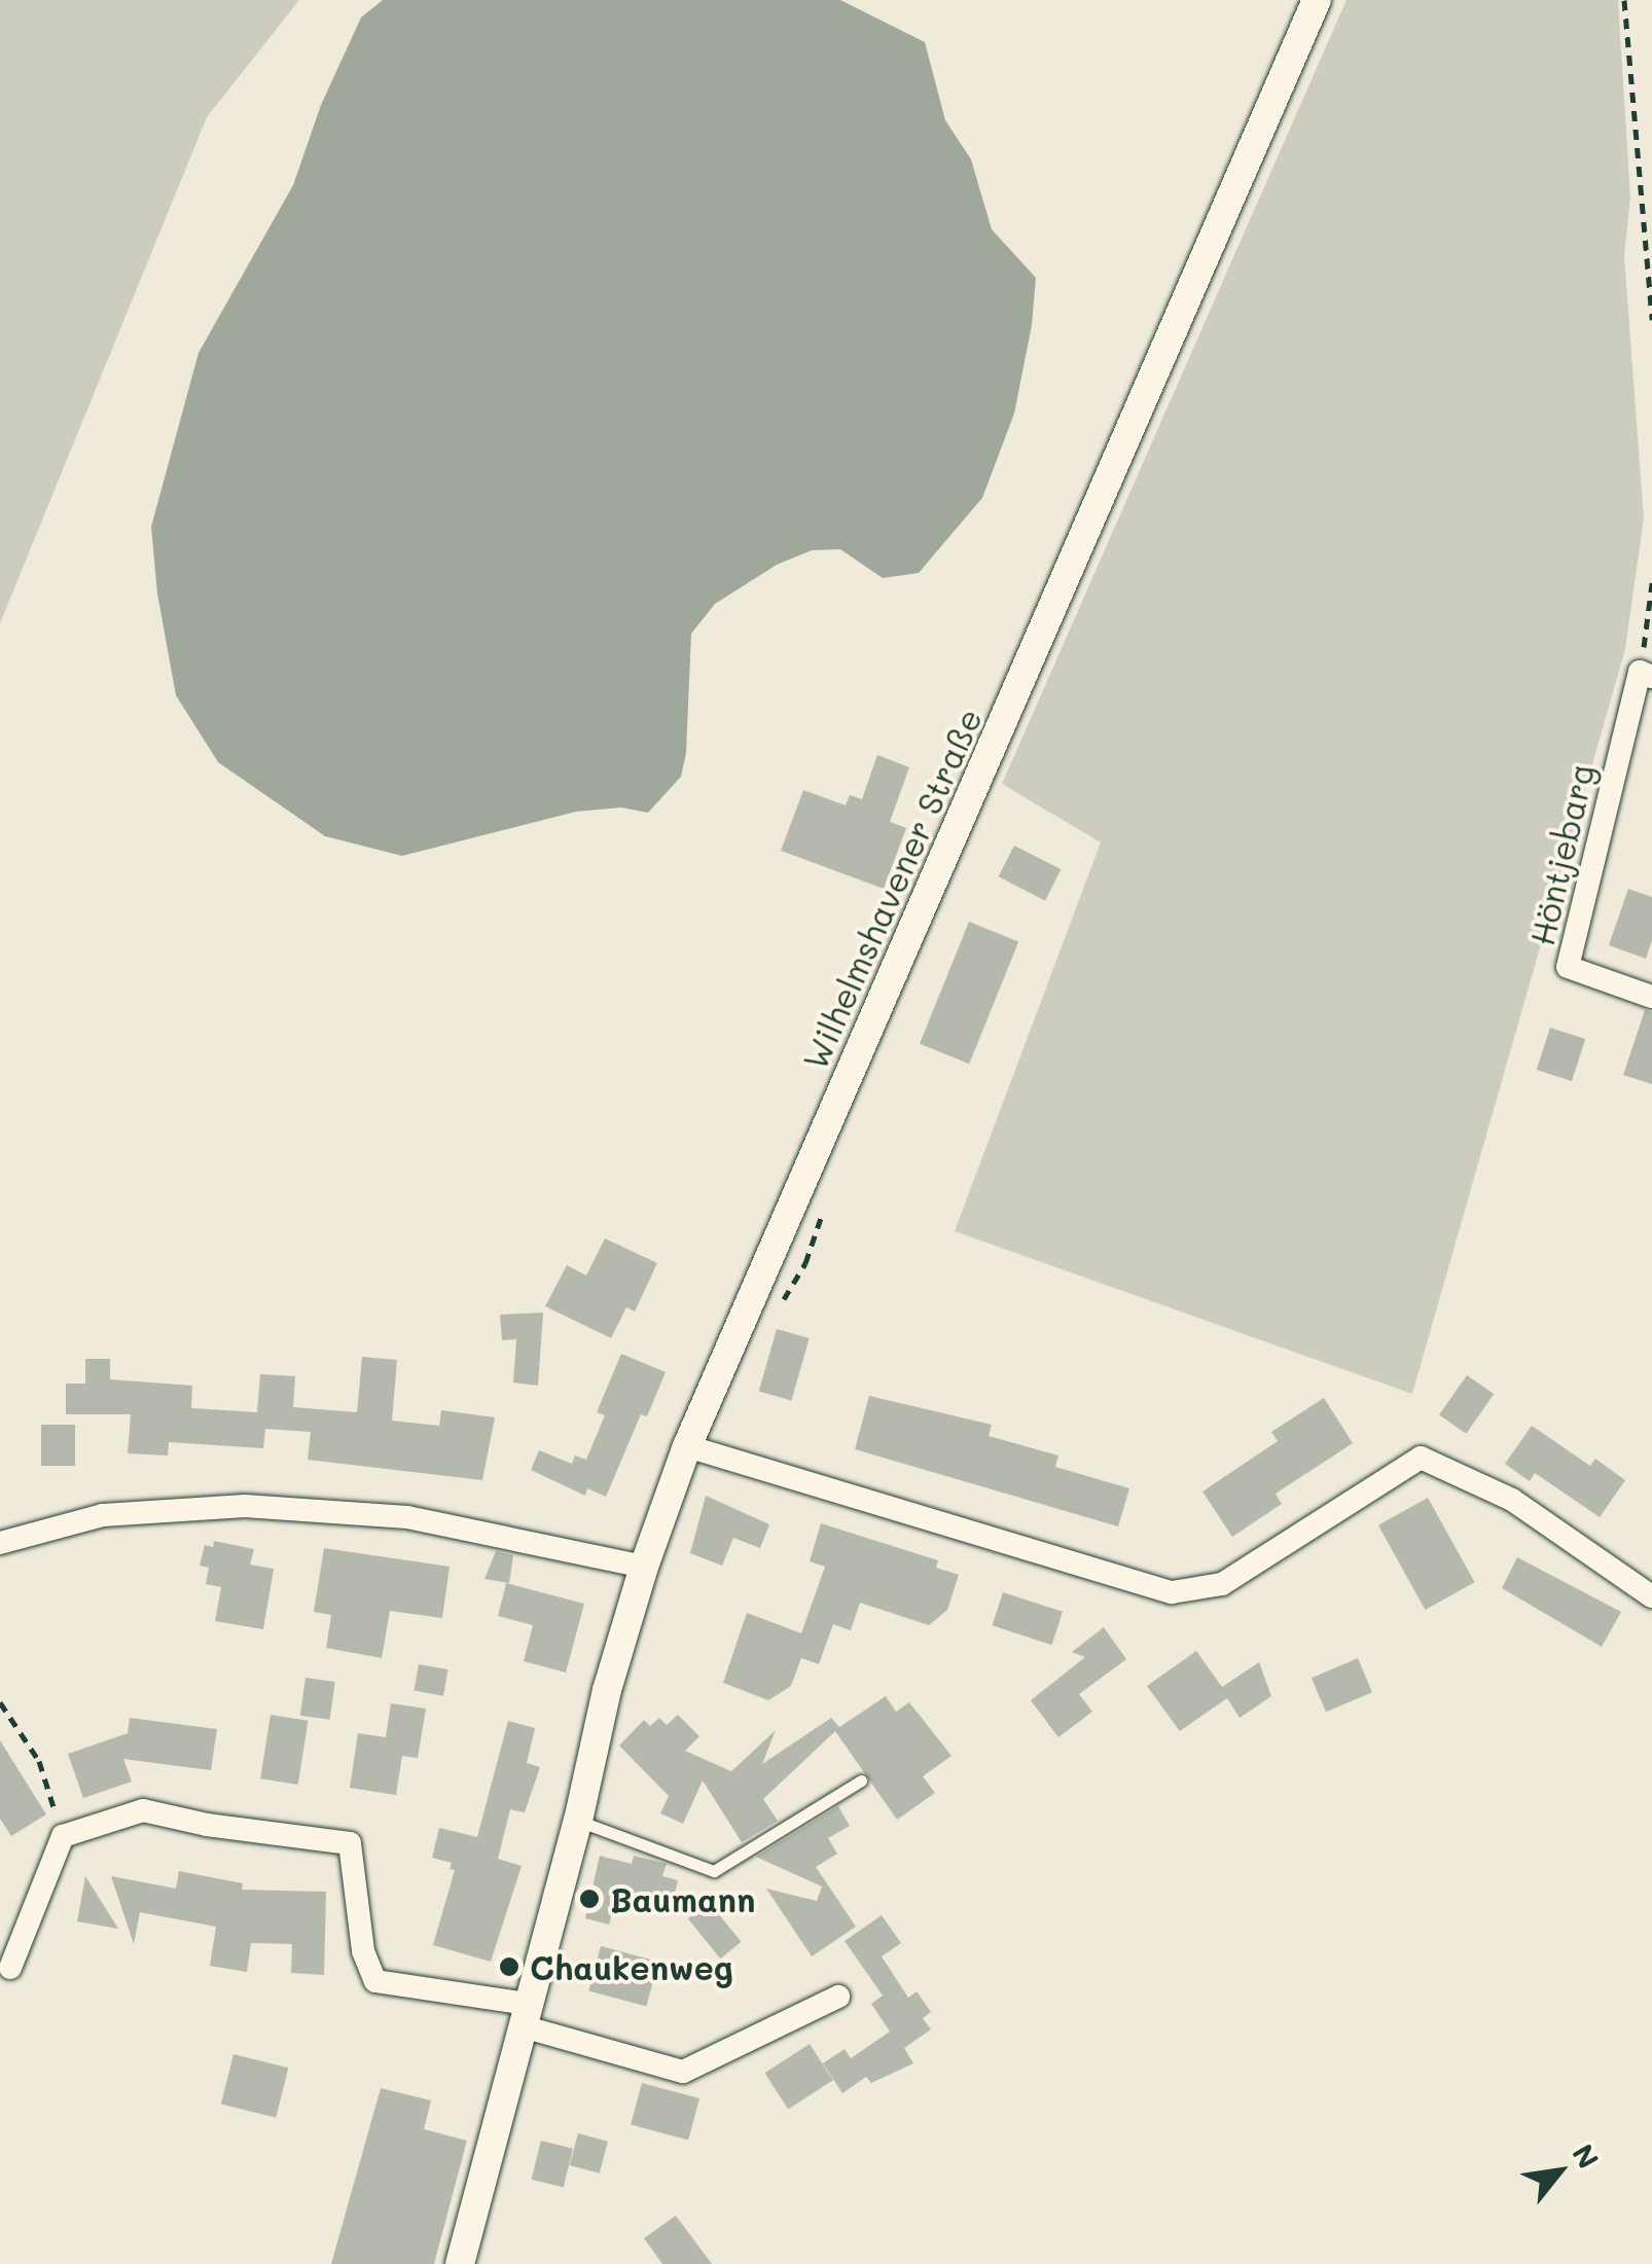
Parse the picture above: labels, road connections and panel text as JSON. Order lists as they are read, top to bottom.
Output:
{
  "streets": {
    "street": ["Höntjebarg", "Wilhelmshavener Straße"]
  },
  "places": ["Baumann", "Chaukenweg"],
  "north": "top right"
}
